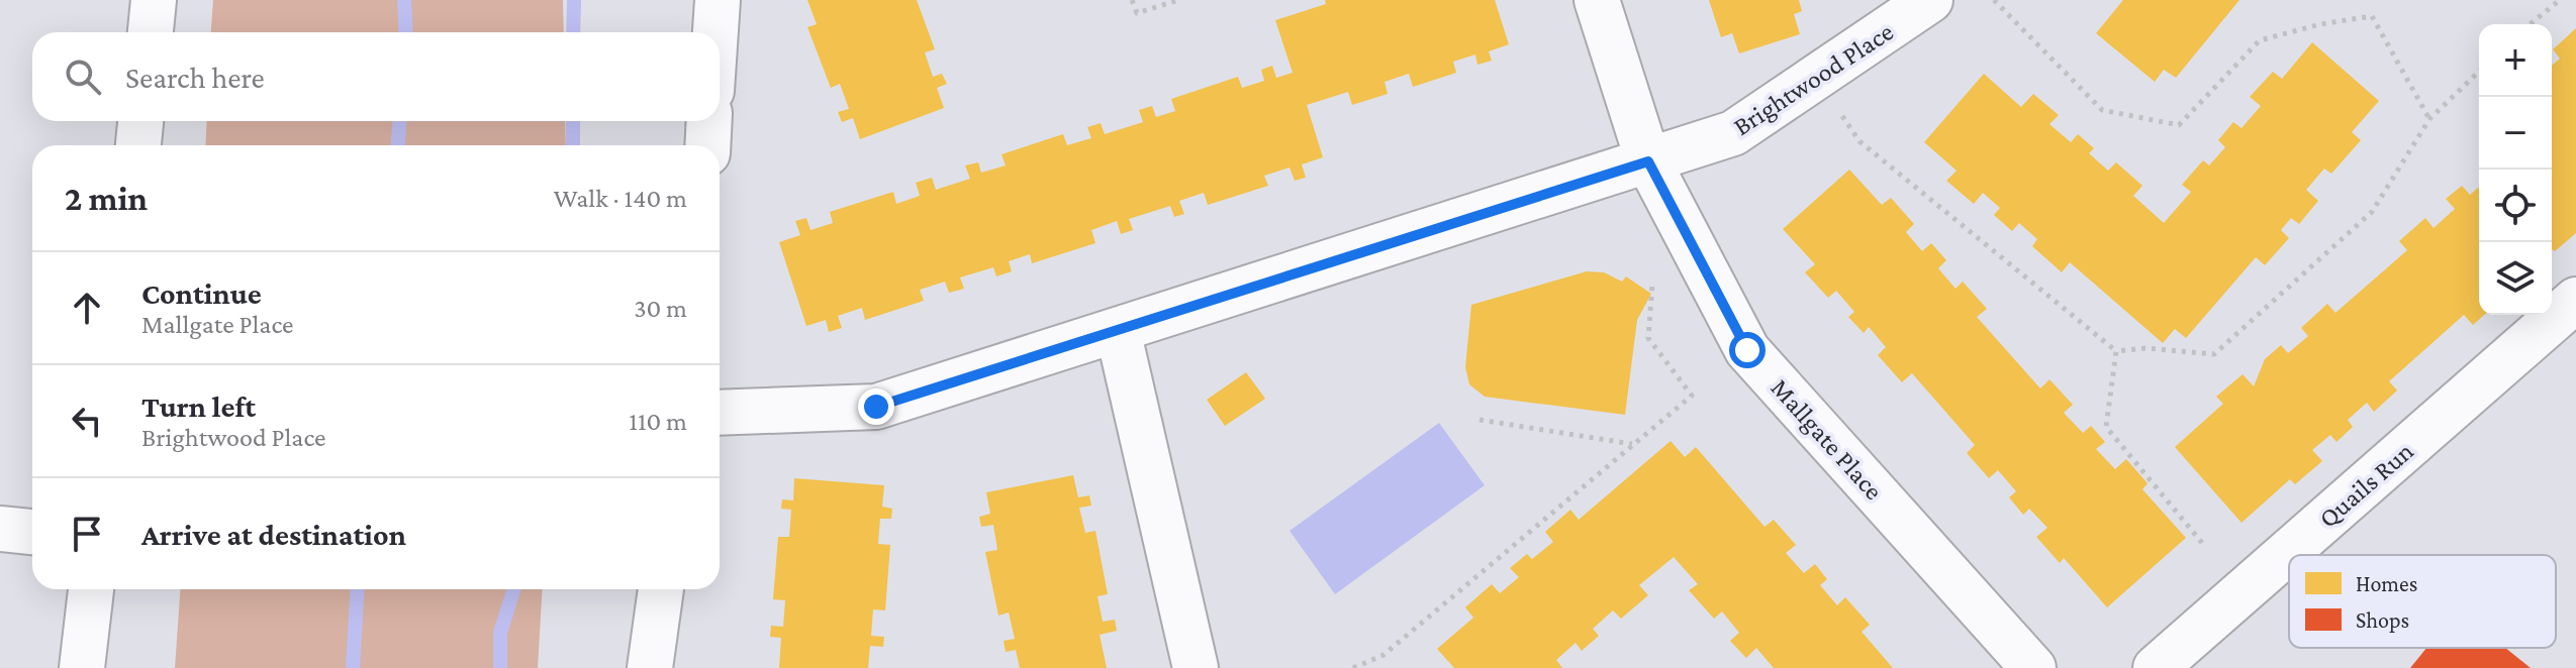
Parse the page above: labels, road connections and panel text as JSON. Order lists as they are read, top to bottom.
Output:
{
  "streets": {
    "street": ["Brightwood Place", "Mallgate Place", "Quails Run"]
  },
  "crossings": [
    ["Brightwood Place", "Mallgate Place"]
  ],
  "legend": ["Homes", "Shops"],
  "page": {
    "map_buttons": ["+", "−"],
    "search": "Search here",
    "heading": ["2 min", "Walk · 140 m"],
    "list": [
      ["Continue", "Mallgate Place", "30 m"],
      ["Turn left", "Brightwood Place", "110 m"],
      "Arrive at destination"
    ]
  }
}
